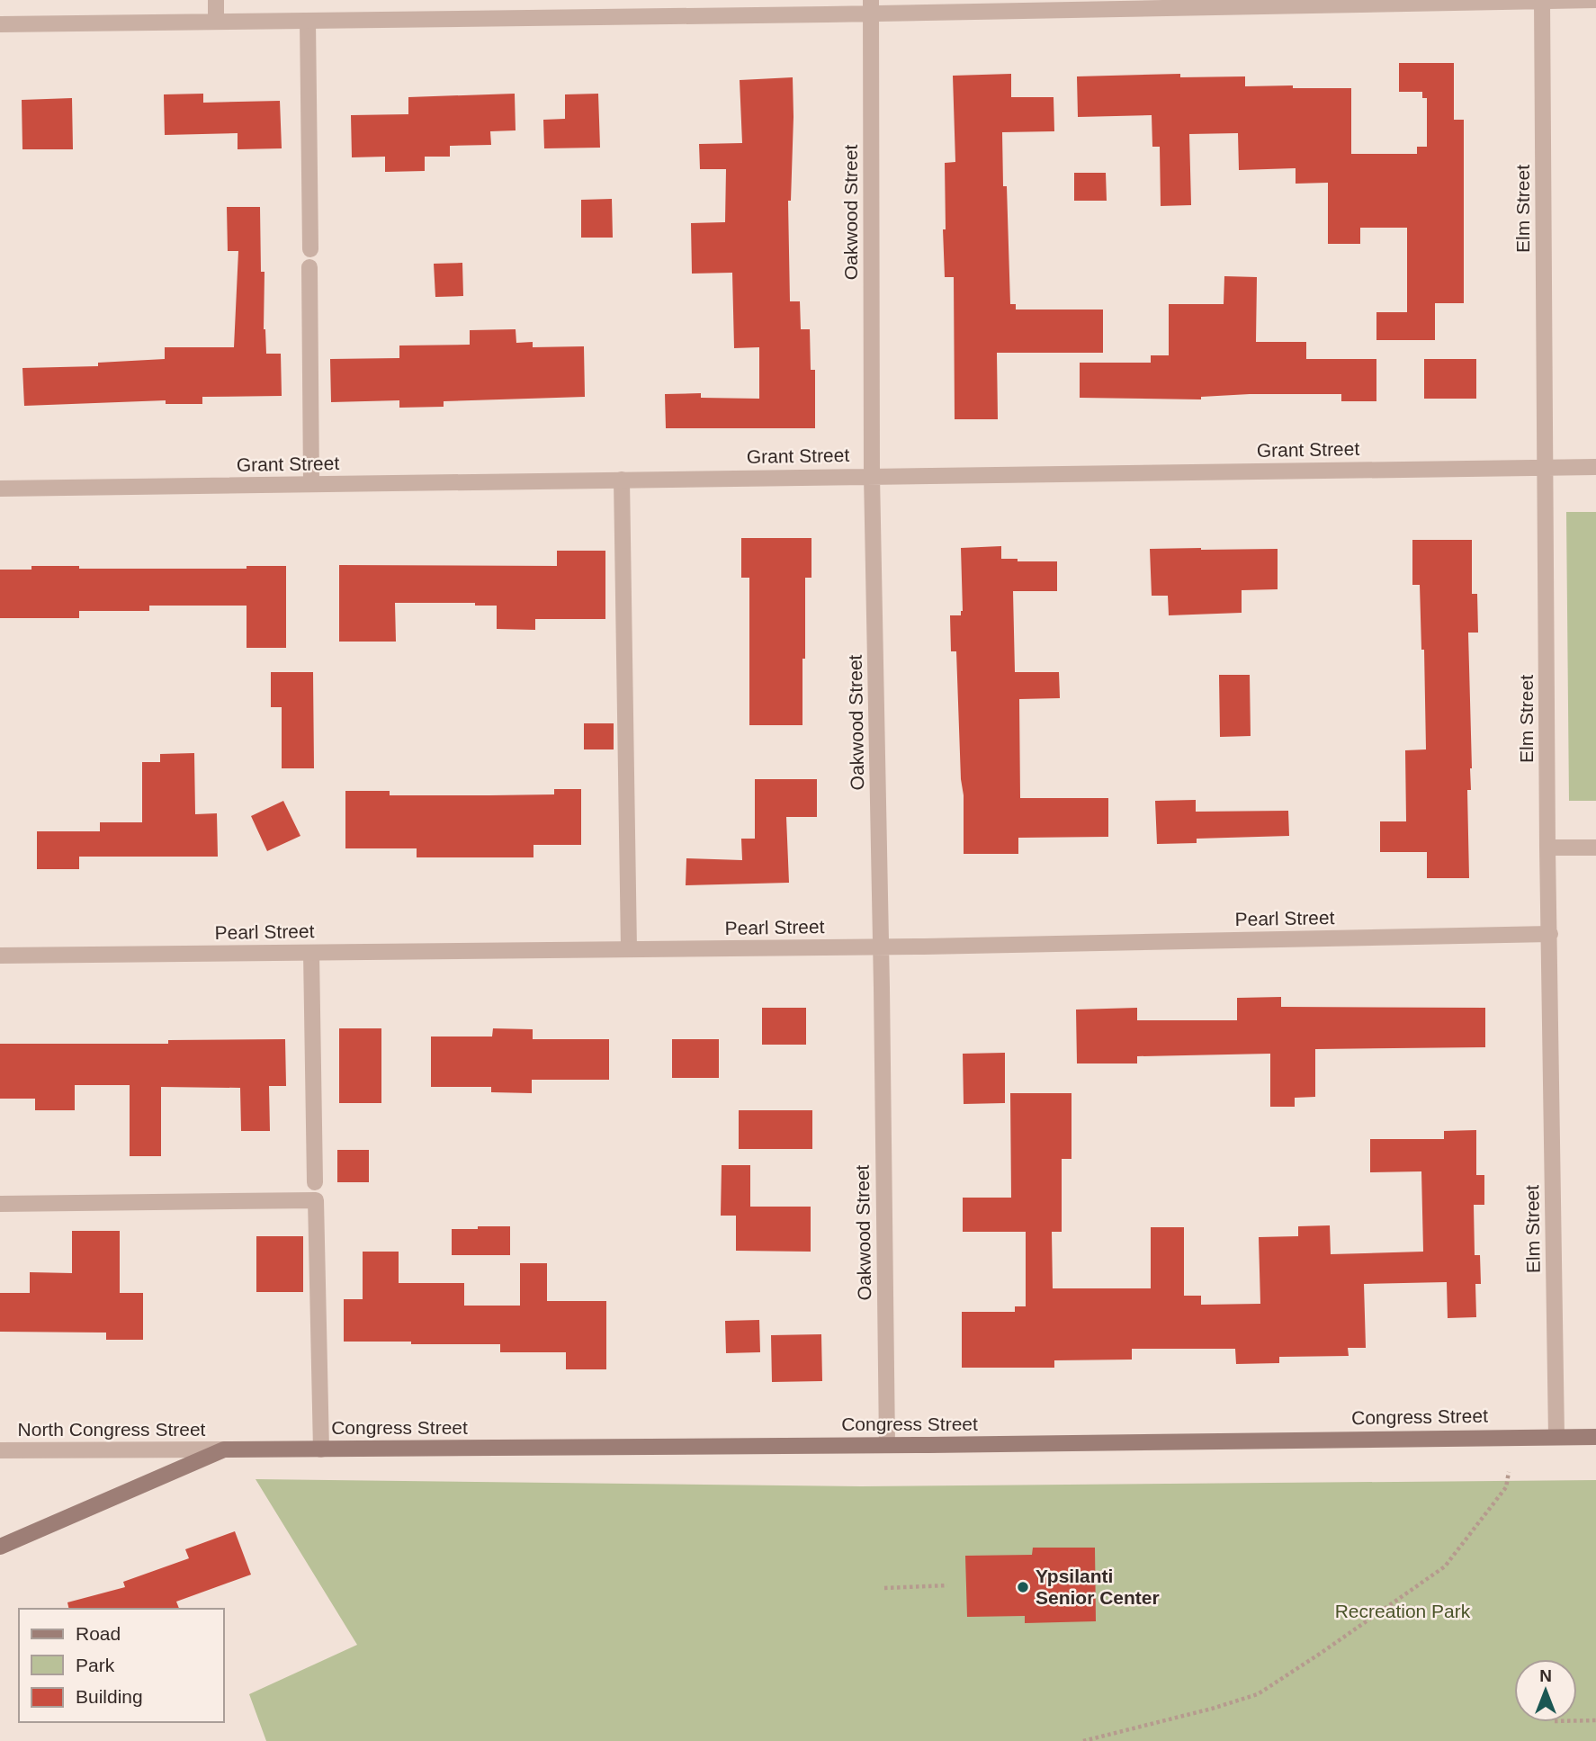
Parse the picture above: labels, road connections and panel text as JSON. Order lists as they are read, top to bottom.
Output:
{
  "streets": {
    "street": [
      "Elm Street",
      "Oakwood Street",
      "Grant Street",
      "Pearl Street",
      "Congress Street",
      "North Congress Street"
    ]
  },
  "crossings": [
    ["Elm Street", "Grant Street"],
    ["Elm Street", "Pearl Street"],
    ["Elm Street", "Congress Street"],
    ["Oakwood Street", "Grant Street"],
    ["Oakwood Street", "Pearl Street"],
    ["Oakwood Street", "Congress Street"],
    ["Congress Street", "North Congress Street"]
  ],
  "parks": ["Recreation Park"],
  "places": ["Ypsilanti Senior Center"],
  "legend": ["Road", "Park", "Building"],
  "north": "top"
}
